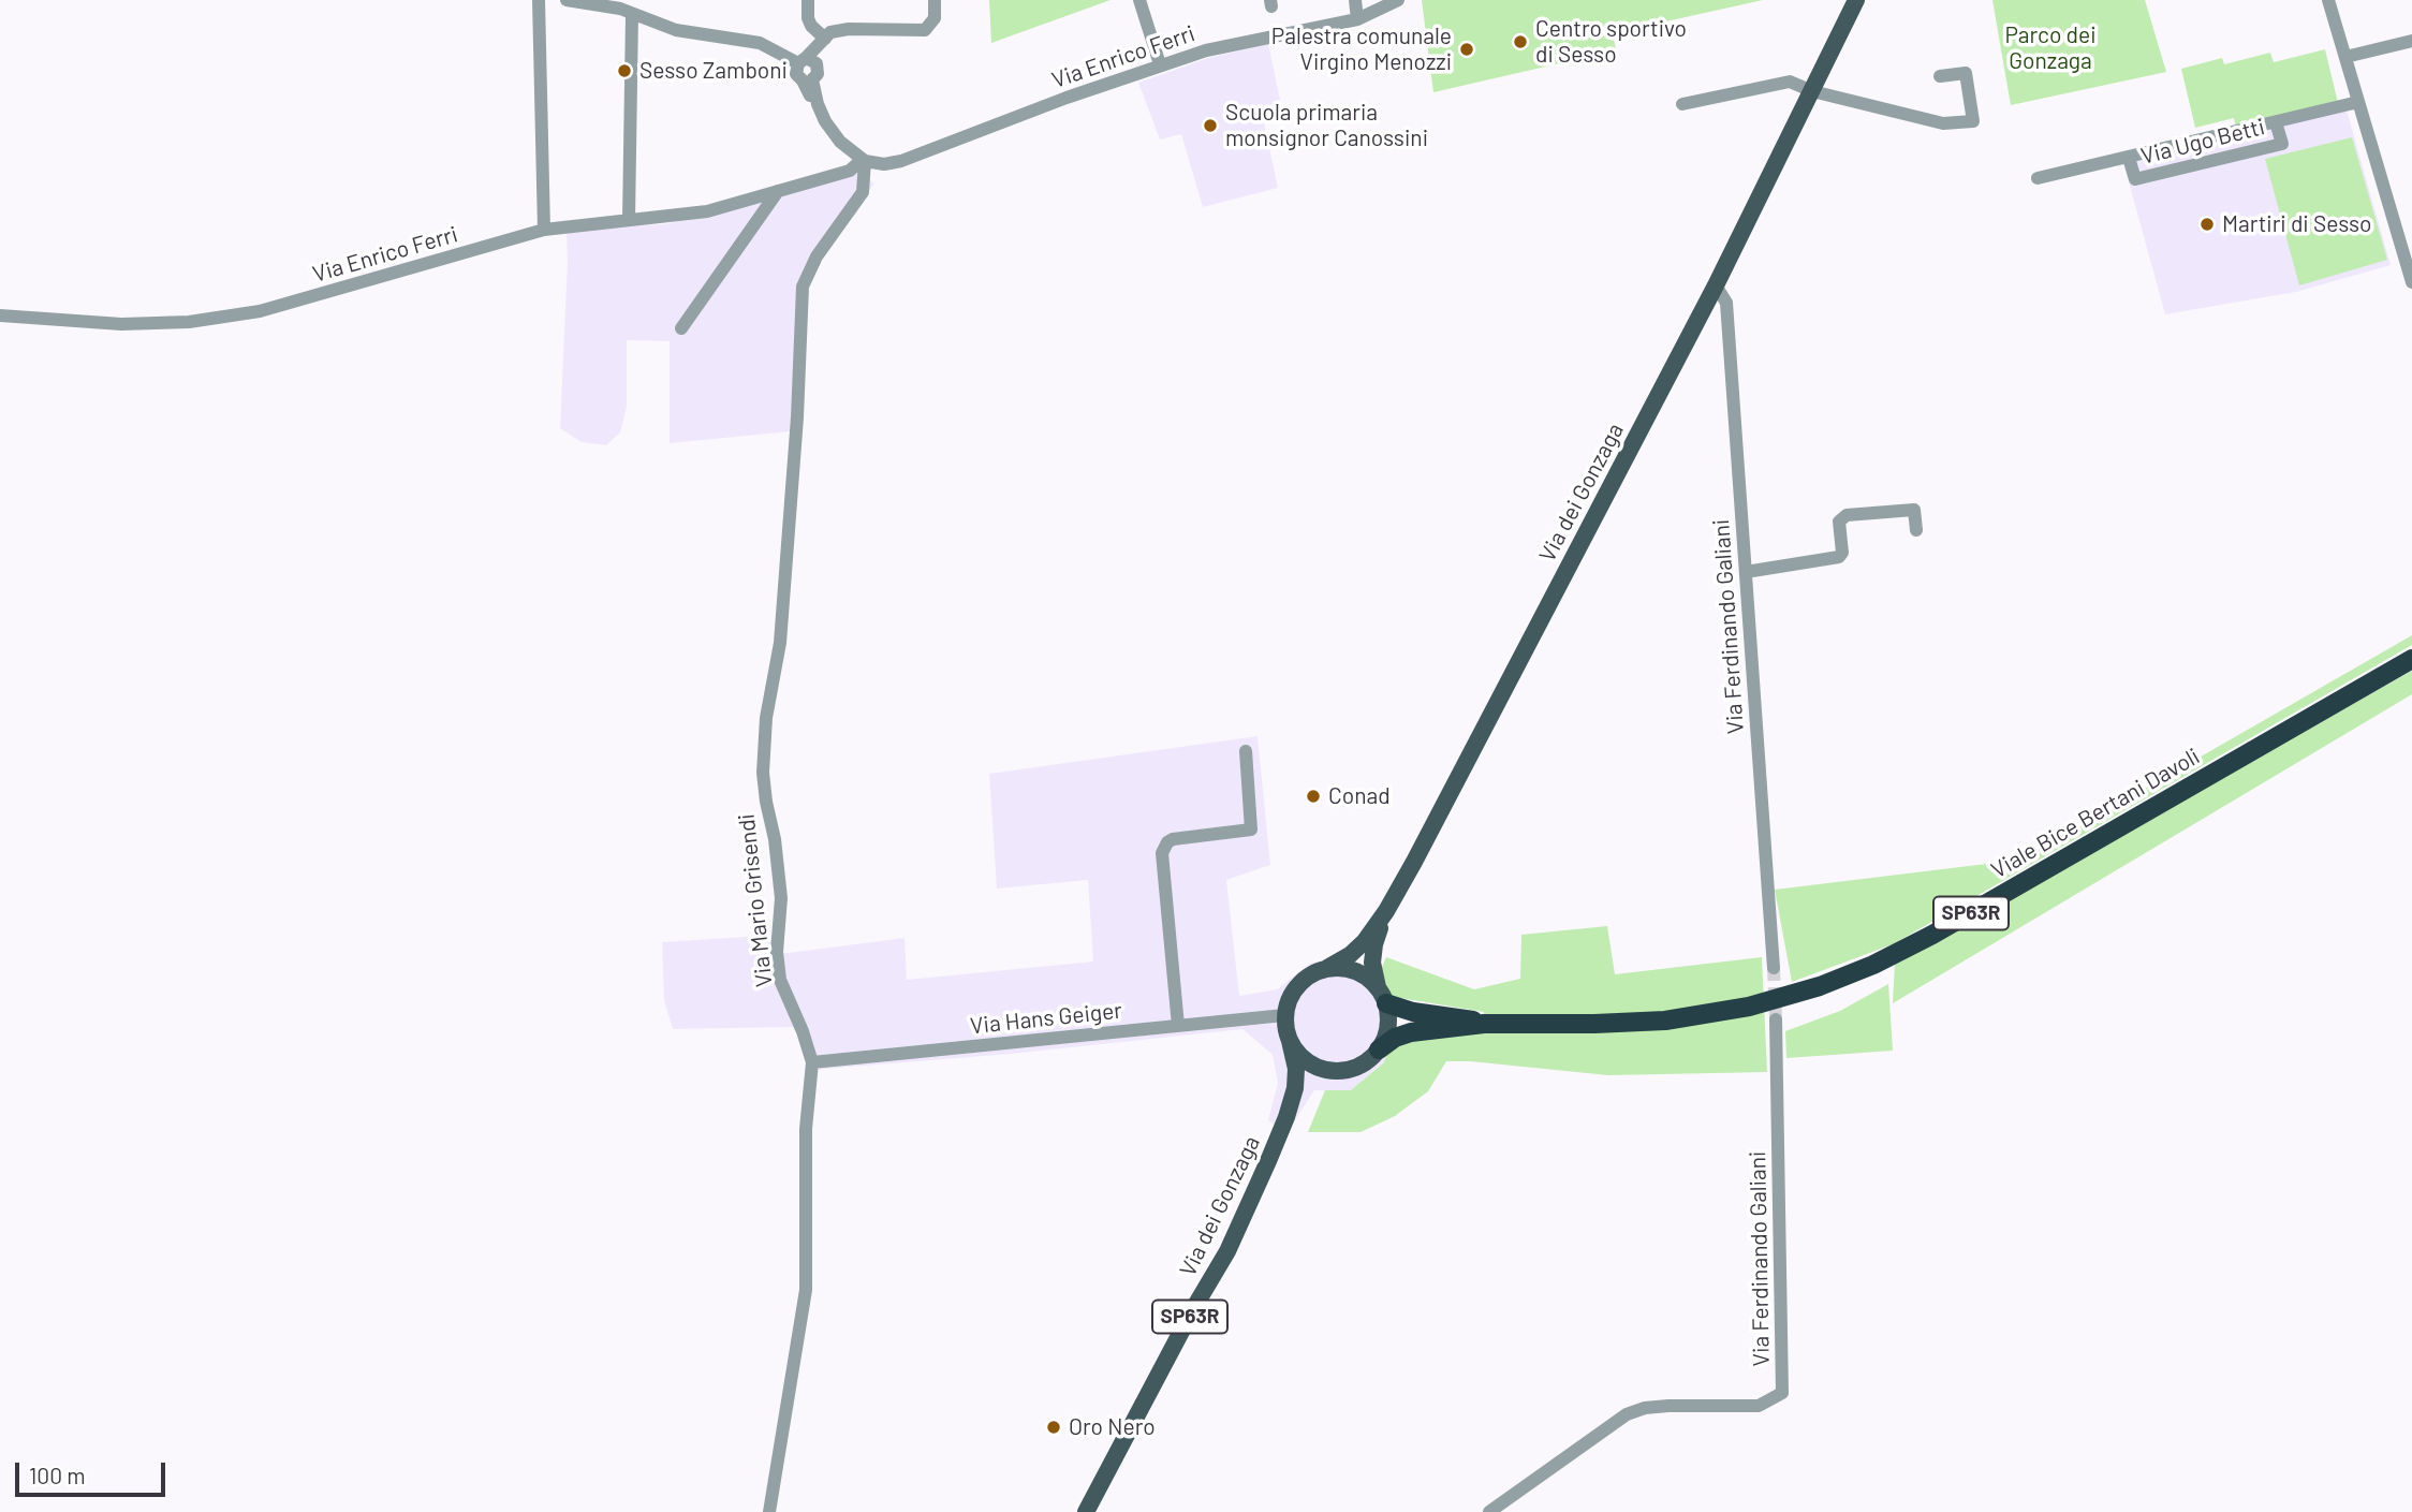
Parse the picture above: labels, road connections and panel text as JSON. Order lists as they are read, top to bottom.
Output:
{
  "streets": {
    "highway": ["Viale Bice Bertani Davoli", "SP63R"],
    "main road": ["Via dei Gonzaga"],
    "street": [
      "Via Enrico Ferri",
      "Via Ugo Betti",
      "Via Ferdinando Galiani",
      "Via Mario Grisendi",
      "Via Hans Geiger"
    ]
  },
  "crossings": [
    ["Via Enrico Ferri", "Via Mario Grisendi"],
    ["Via dei Gonzaga", "Via Ferdinando Galiani"],
    ["Via dei Gonzaga", "SP63R"],
    ["Via dei Gonzaga", "Via Hans Geiger"],
    ["Viale Bice Bertani Davoli", "SP63R"],
    ["Via Mario Grisendi", "Via Hans Geiger"],
    ["SP63R", "Via Hans Geiger"]
  ],
  "parks": ["Parco dei Gonzaga"],
  "places": [
    "Centro sportivo di Sesso",
    "Palestra comunale Virgino Menozzi",
    "Sesso Zamboni",
    "Scuola primaria monsignor Canossini",
    "Martiri di Sesso",
    "Conad",
    "Oro Nero"
  ],
  "scale_bar": "100 m"
}
